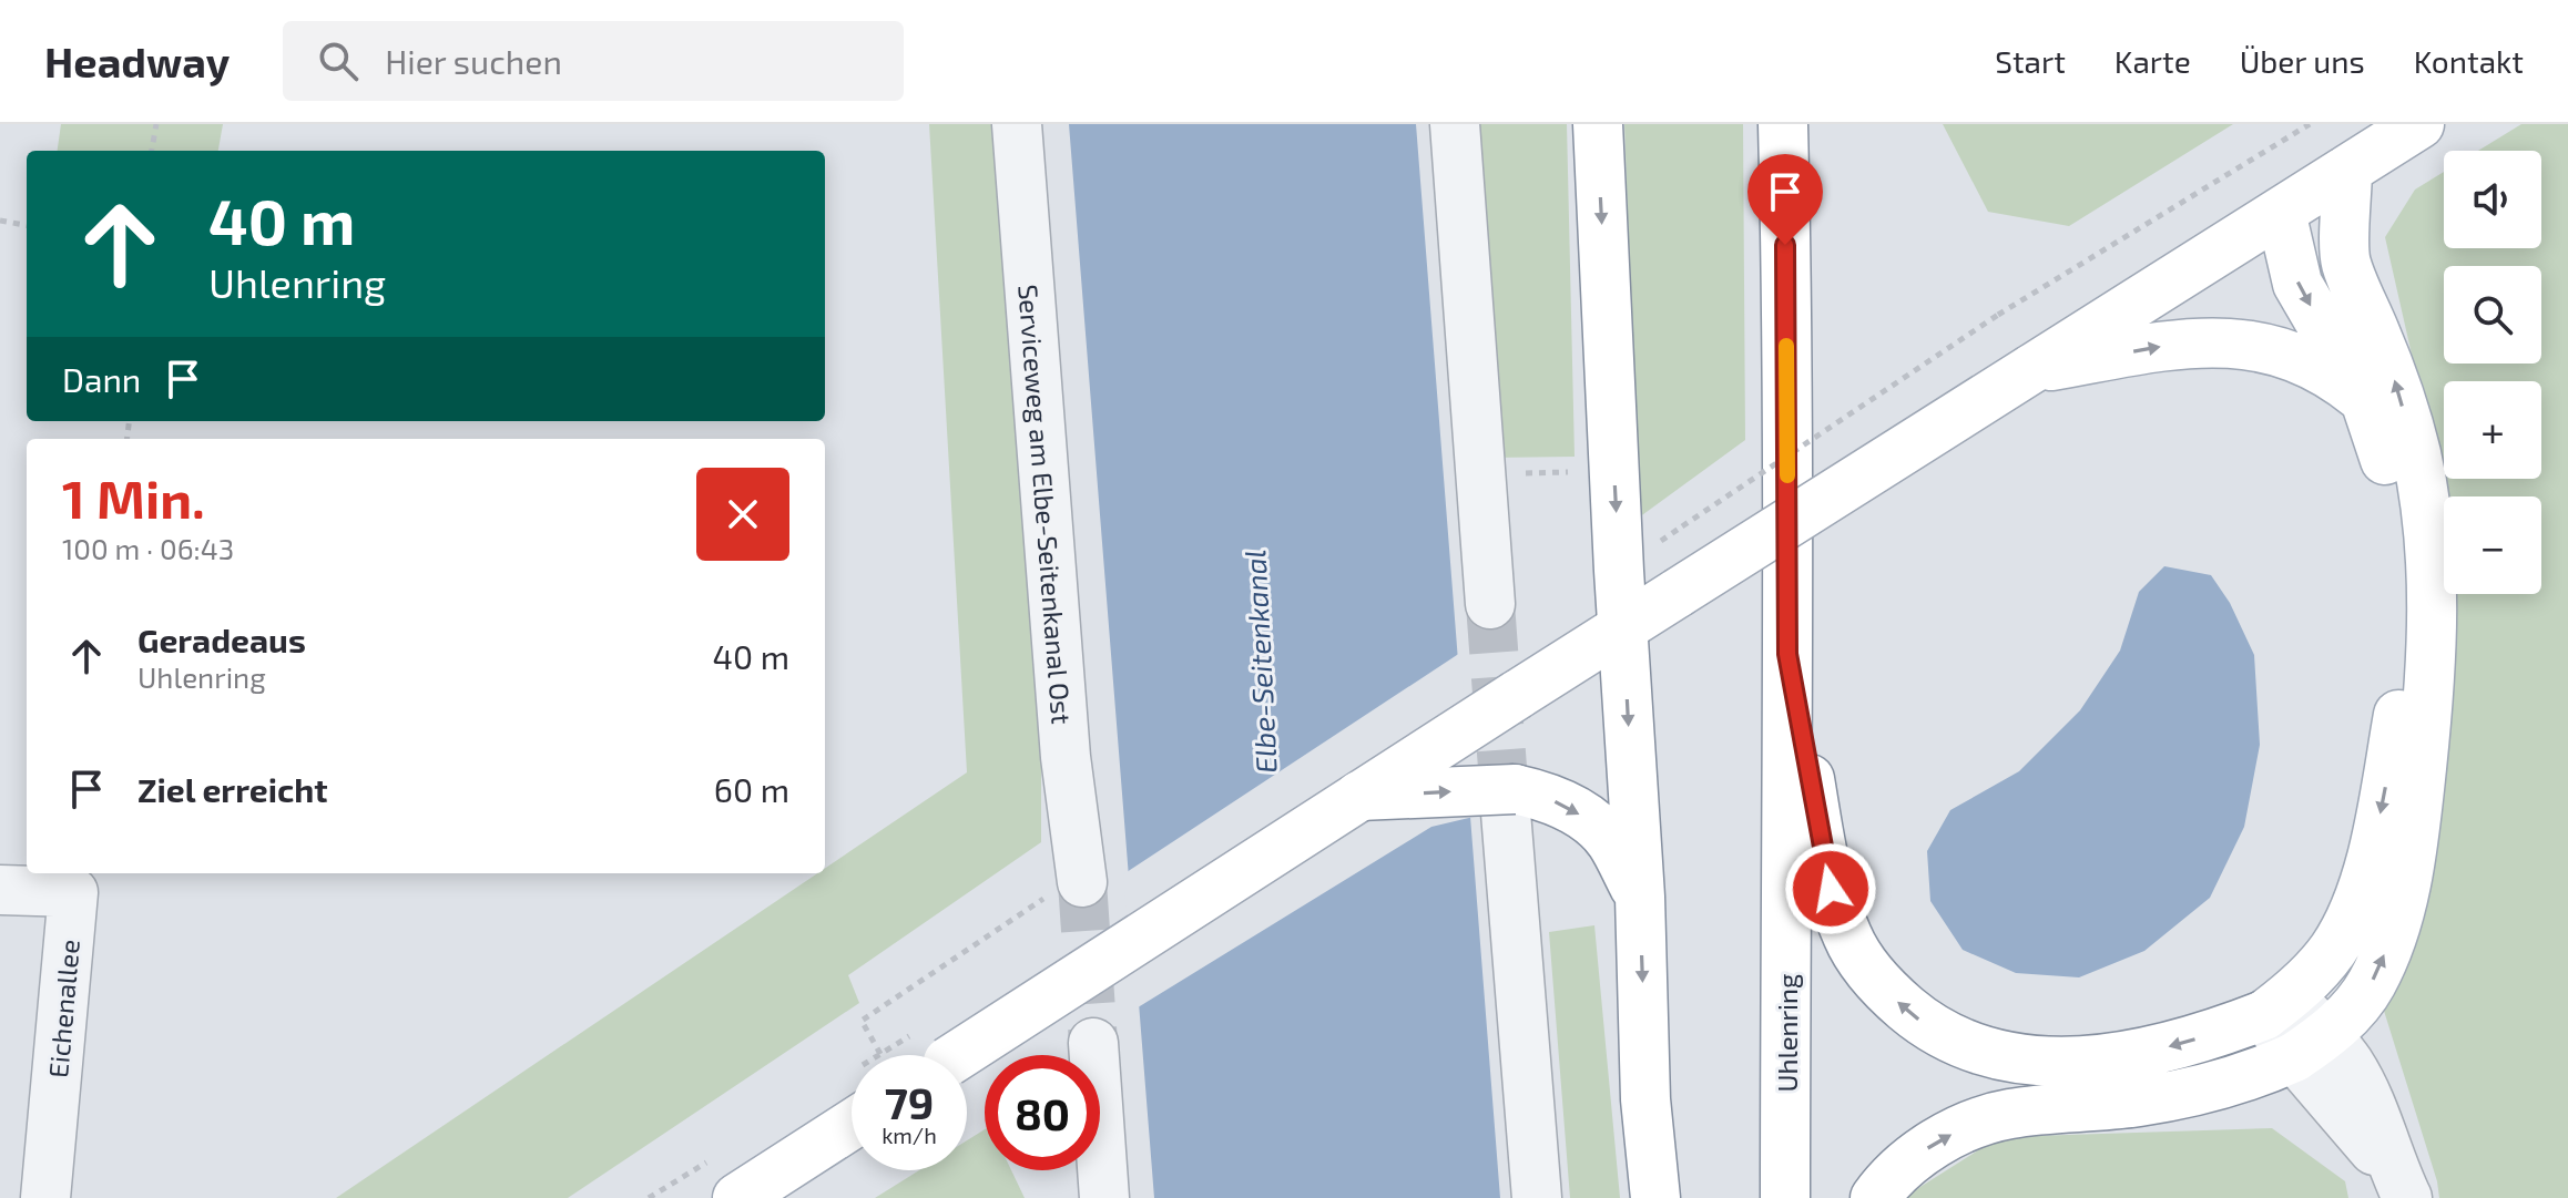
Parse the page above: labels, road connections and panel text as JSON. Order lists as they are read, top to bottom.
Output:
{
  "streets": {
    "main road": ["Uhlenring"],
    "street": ["Serviceweg am Elbe-Seitenkanal Ost", "Eichenallee"]
  },
  "water": ["Elbe-Seitenkanal"],
  "page": {
    "header": "Headway",
    "search": "Hier suchen",
    "nav": [
      "Start",
      "Karte",
      "Über uns",
      "Kontakt"
    ],
    "map_buttons": ["+", "−"],
    "turn": ["40 m", "Uhlenring"],
    "then": "Dann",
    "heading": ["1 Min.", "100 m · 06:43"],
    "list": [
      {
        "name": "Geradeaus",
        "note": "Uhlenring",
        "value": "40 m"
      },
      {
        "name": "Ziel erreicht",
        "value": "60 m"
      }
    ],
    "speed": "79 km/h",
    "limit": "80"
  }
}
